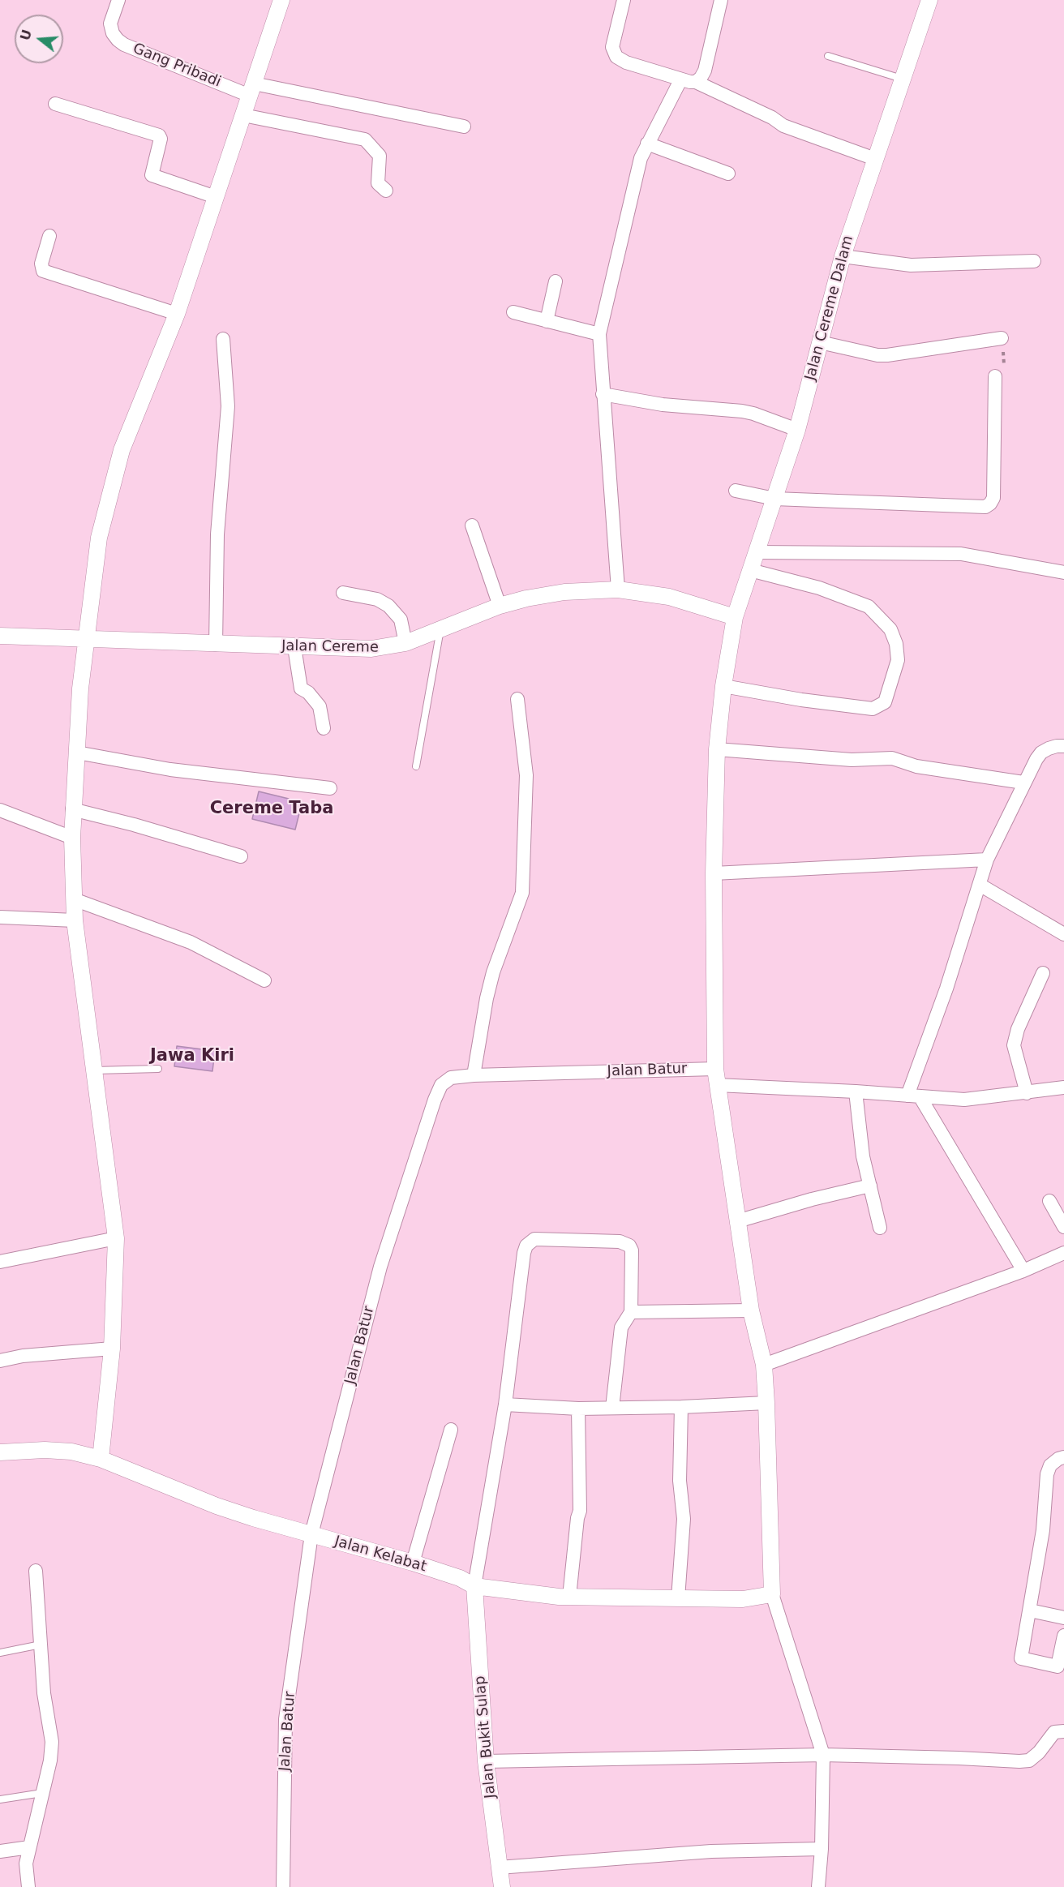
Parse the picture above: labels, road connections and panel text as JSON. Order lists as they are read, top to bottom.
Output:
{
  "streets": {
    "street": [
      "Gang Pribadi",
      "Jalan Cereme Dalam",
      "Jalan Cereme",
      "Jalan Batur",
      "Jalan Kelabat",
      "Jalan Bukit Sulap"
    ]
  },
  "crossings": [
    ["Jalan Cereme Dalam", "Jalan Cereme"],
    ["Jalan Cereme Dalam", "Jalan Batur"],
    ["Jalan Cereme Dalam", "Jalan Kelabat"],
    ["Jalan Batur", "Jalan Kelabat"],
    ["Jalan Kelabat", "Jalan Bukit Sulap"]
  ],
  "districts": ["Cereme Taba", "Jawa Kiri"],
  "north": "left"
}
